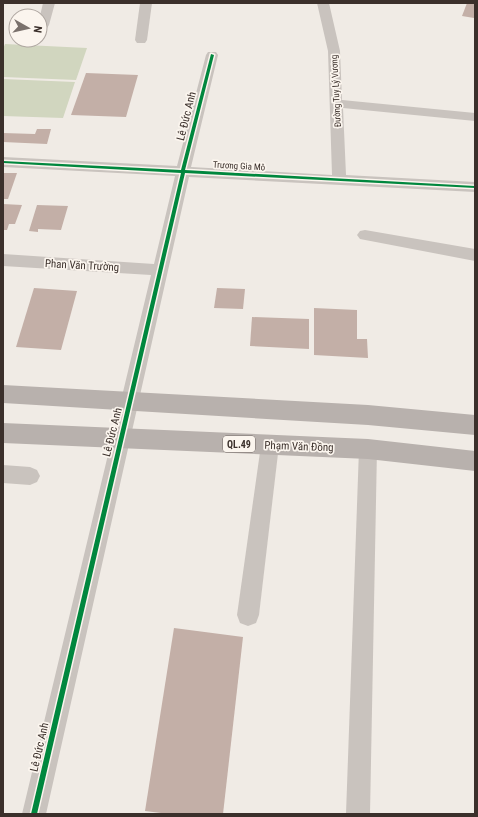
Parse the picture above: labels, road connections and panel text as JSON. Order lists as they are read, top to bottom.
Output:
{
  "streets": {
    "main road": ["QL.49", "Phạm Văn Đồng"],
    "street": [
      "Đường Tuy Lý Vương",
      "Lê Đức Anh",
      "Trương Gia Mô",
      "Phan Văn Trường"
    ]
  },
  "crossings": [
    ["Đường Tuy Lý Vương", "Trương Gia Mô"],
    ["Lê Đức Anh", "Trương Gia Mô"],
    ["Lê Đức Anh", "Phan Văn Trường"],
    ["Lê Đức Anh", "Phạm Văn Đồng"]
  ],
  "north": "right"
}
